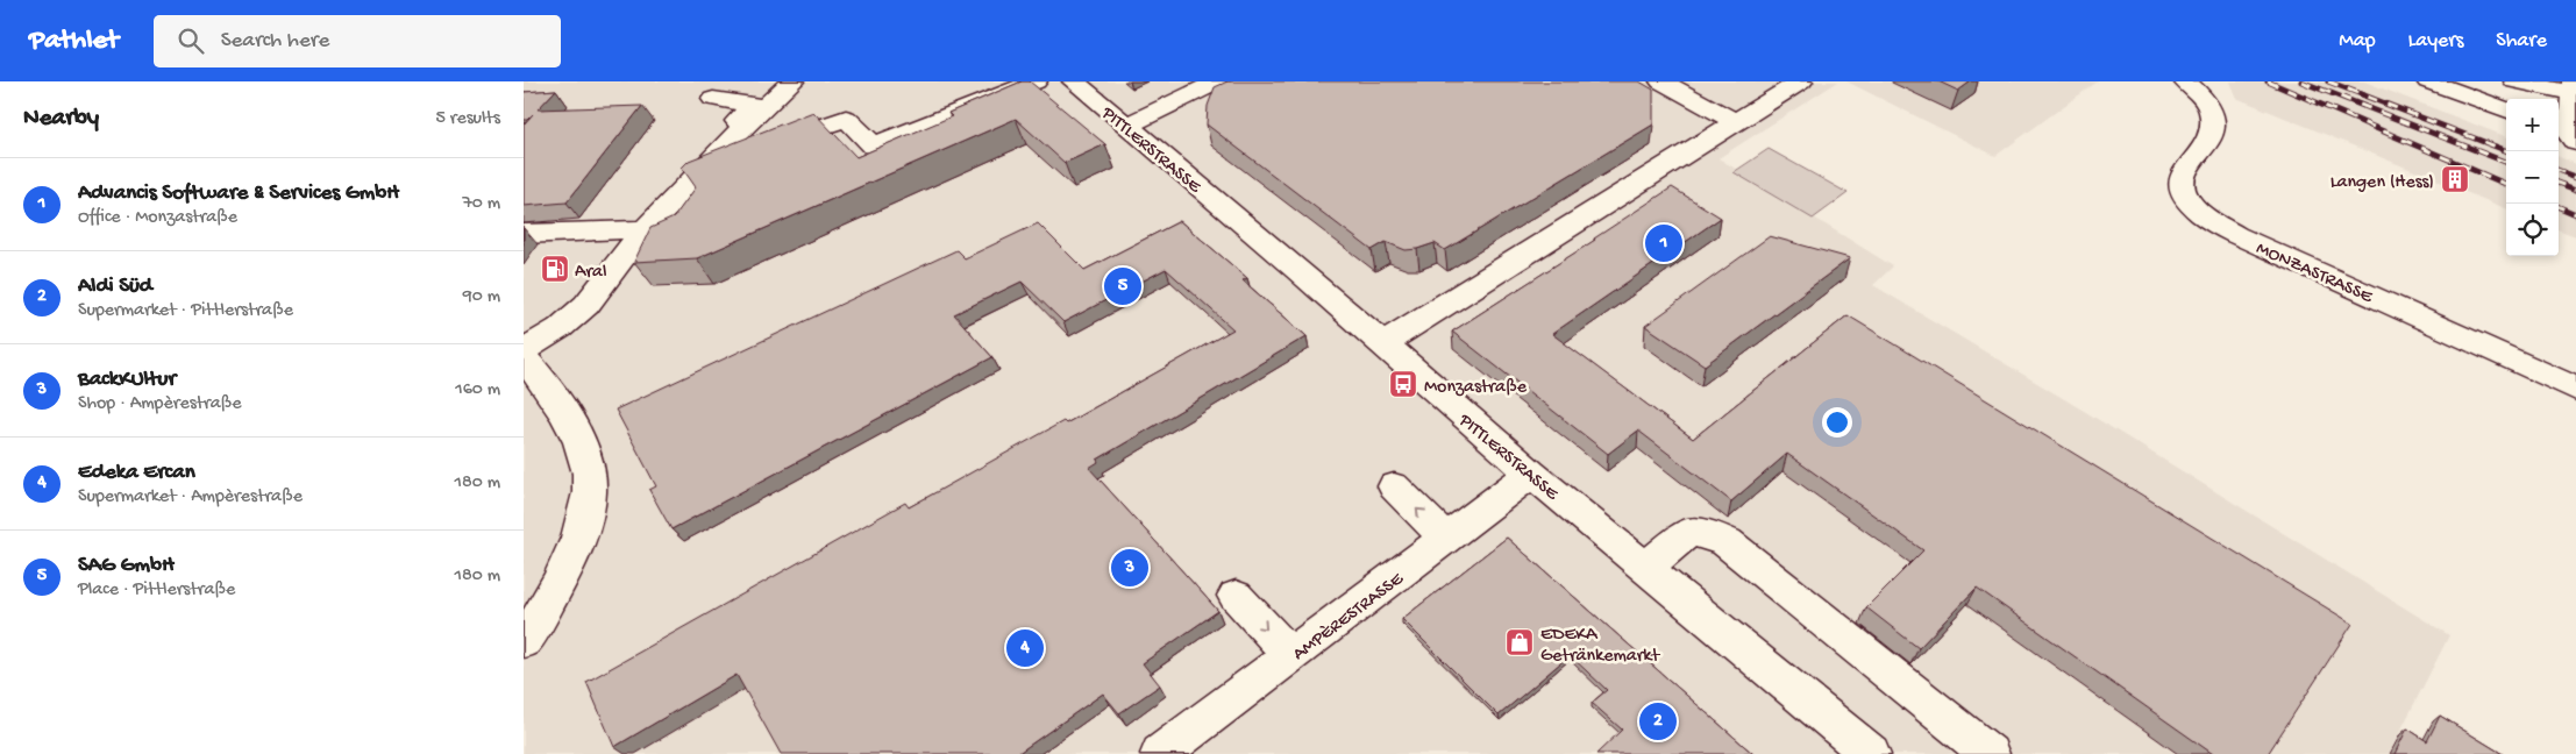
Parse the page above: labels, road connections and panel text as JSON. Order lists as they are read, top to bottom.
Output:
{
  "streets": {
    "street": ["PITTLERSTRASSE", "MONZASTRASSE", "AMPÈRESTRASSE"]
  },
  "crossings": [
    ["PITTLERSTRASSE", "AMPÈRESTRASSE"]
  ],
  "places": {
    "building": ["Langen (Hess)"],
    "fuel station": ["Aral"],
    "bus stop": ["Monzastraße"],
    "shop": ["EDEKA Getränkemarkt"]
  },
  "page": {
    "header": "Pathlet",
    "search": "Search here",
    "nav": ["Map", "Layers", "Share"],
    "heading": ["Nearby", "5 results"],
    "map_buttons": ["+", "−"],
    "list": [
      {
        "mark": "1",
        "name": "Advancis Software & Services GmbH",
        "note": "Office · Monzastraße",
        "value": "70 m"
      },
      {
        "mark": "2",
        "name": "Aldi Süd",
        "note": "Supermarket · Pittlerstraße",
        "value": "90 m"
      },
      {
        "mark": "3",
        "name": "BackKUltur",
        "note": "Shop · Ampèrestraße",
        "value": "160 m"
      },
      {
        "mark": "4",
        "name": "Edeka Ercan",
        "note": "Supermarket · Ampèrestraße",
        "value": "180 m"
      },
      {
        "mark": "5",
        "name": "SAG GmbH",
        "note": "Place · Pittlerstraße",
        "value": "180 m"
      }
    ],
    "pins": [
      "1",
      "5",
      "3",
      "4",
      "2"
    ]
  }
}
